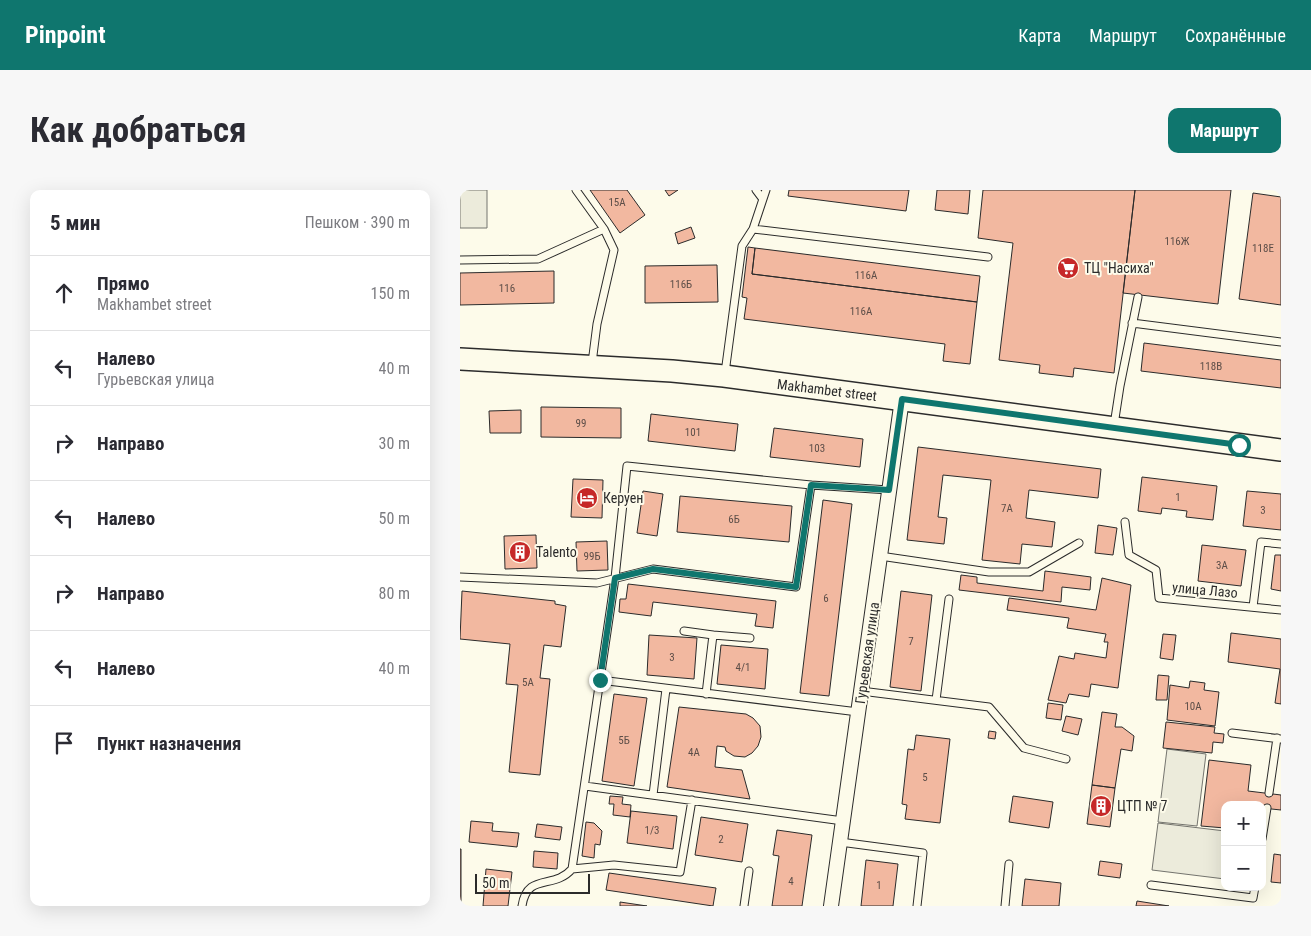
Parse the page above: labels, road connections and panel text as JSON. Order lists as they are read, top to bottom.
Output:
{
  "streets": {
    "main road": ["Makhambet street"],
    "street": ["Гурьевская улица"],
    "lane": ["улица Лазо"]
  },
  "crossings": [
    ["Makhambet street", "Гурьевская улица"]
  ],
  "places": {
    "supermarket": ["ТЦ \"Насиха\""],
    "hotel": ["Керуен"],
    "building": ["Talento", "ЦТП № 7"]
  },
  "house_numbers": [
    "15А",
    "116Ж",
    "118Е",
    "116А",
    "116Б",
    "116",
    "116А",
    "118В",
    "99",
    "101",
    "103",
    "1",
    "7А",
    "3",
    "6Б",
    "99Б",
    "3А",
    "6",
    "7",
    "3",
    "4/1",
    "5А",
    "10А",
    "5Б",
    "4А",
    "5",
    "1/3",
    "2",
    "4",
    "1"
  ],
  "scale_bar": "50 m",
  "page": {
    "header": "Pinpoint",
    "nav": ["Карта", "Маршрут", "Сохранённые"],
    "buttons": "Маршрут",
    "title": "Как добраться",
    "heading": ["5 мин", "Пешком · 390 m"],
    "list": [
      ["Прямо", "Makhambet street", "150 m"],
      ["Налево", "Гурьевская улица", "40 m"],
      ["Направо", "30 m"],
      ["Налево", "50 m"],
      ["Направо", "80 m"],
      ["Налево", "40 m"],
      "Пункт назначения"
    ],
    "map_buttons": ["+", "−"],
    "scale": "50 m"
  }
}
